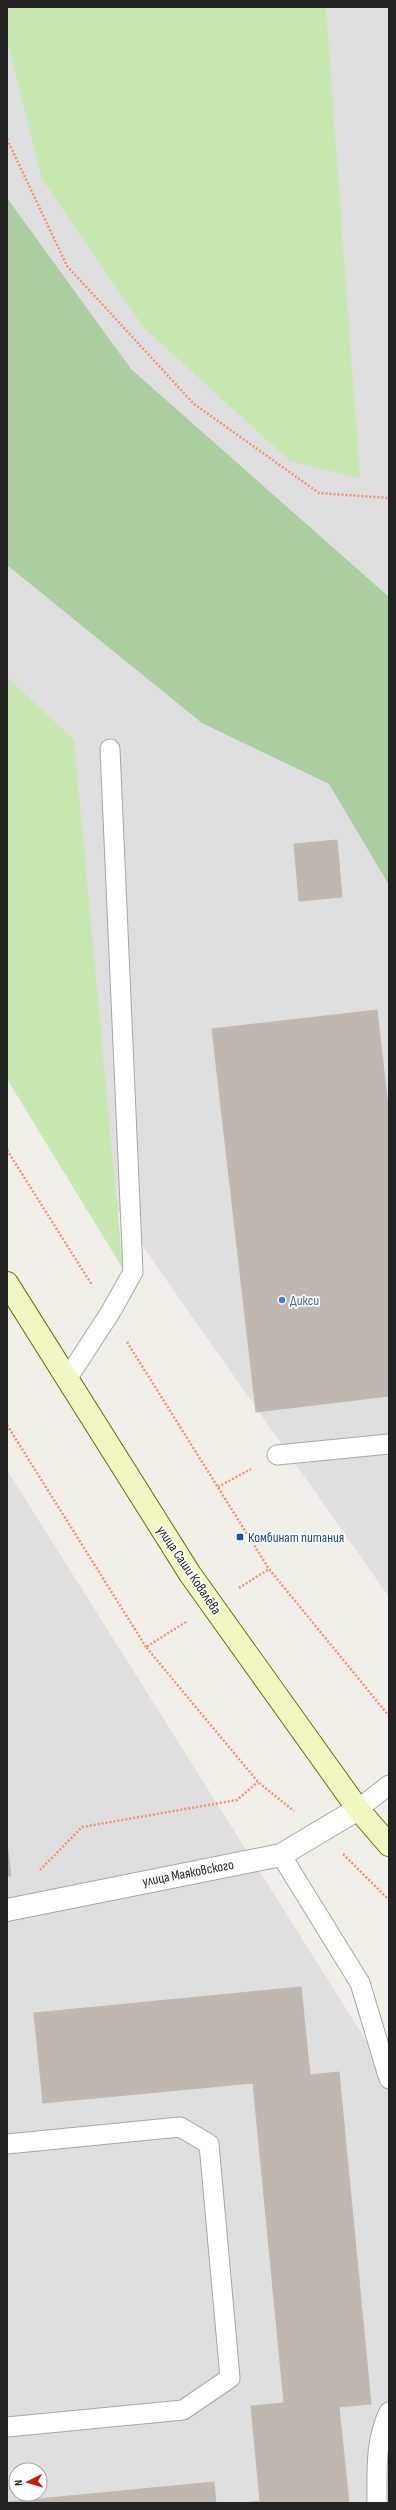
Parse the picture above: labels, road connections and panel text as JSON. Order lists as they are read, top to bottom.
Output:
{
  "streets": {
    "street": ["улица Саши Ковалёва", "улица Маяковского"]
  },
  "crossings": [
    ["улица Саши Ковалёва", "улица Маяковского"]
  ],
  "places": {
    "other": ["Дикси"],
    "transit": ["Комбинат питания"]
  },
  "north": "left"
}
